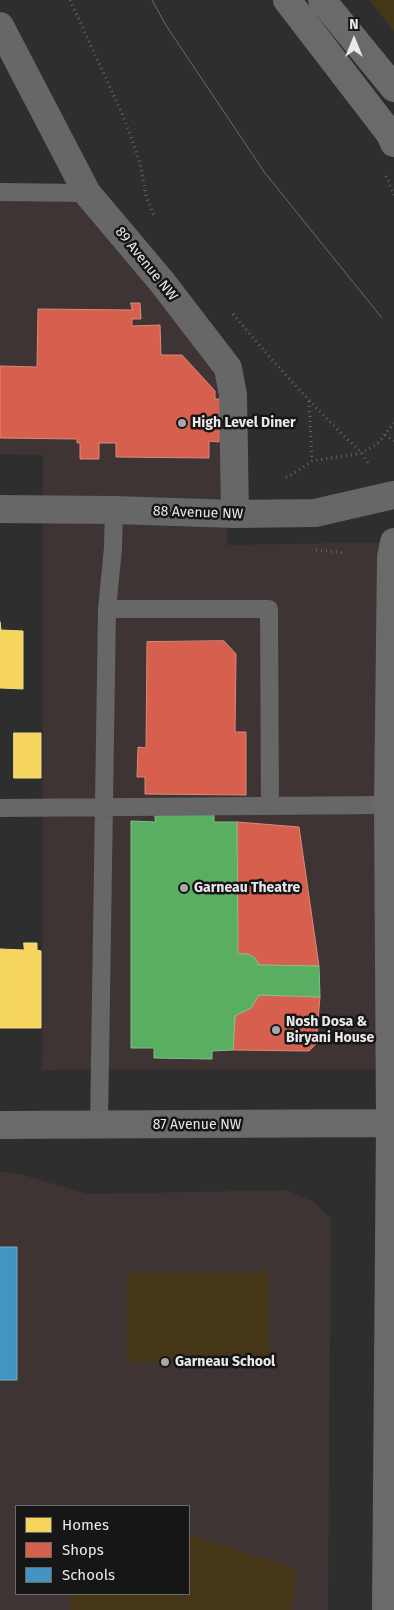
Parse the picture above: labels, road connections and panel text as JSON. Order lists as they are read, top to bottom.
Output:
{
  "streets": {
    "main road": ["87 Avenue NW"],
    "street": ["89 Avenue NW", "88 Avenue NW"]
  },
  "crossings": [
    ["89 Avenue NW", "88 Avenue NW"]
  ],
  "places": [
    "High Level Diner",
    "Garneau Theatre",
    "Nosh Dosa & Biryani House",
    "Garneau School"
  ],
  "legend": ["Homes", "Shops", "Schools"],
  "north": "top"
}
